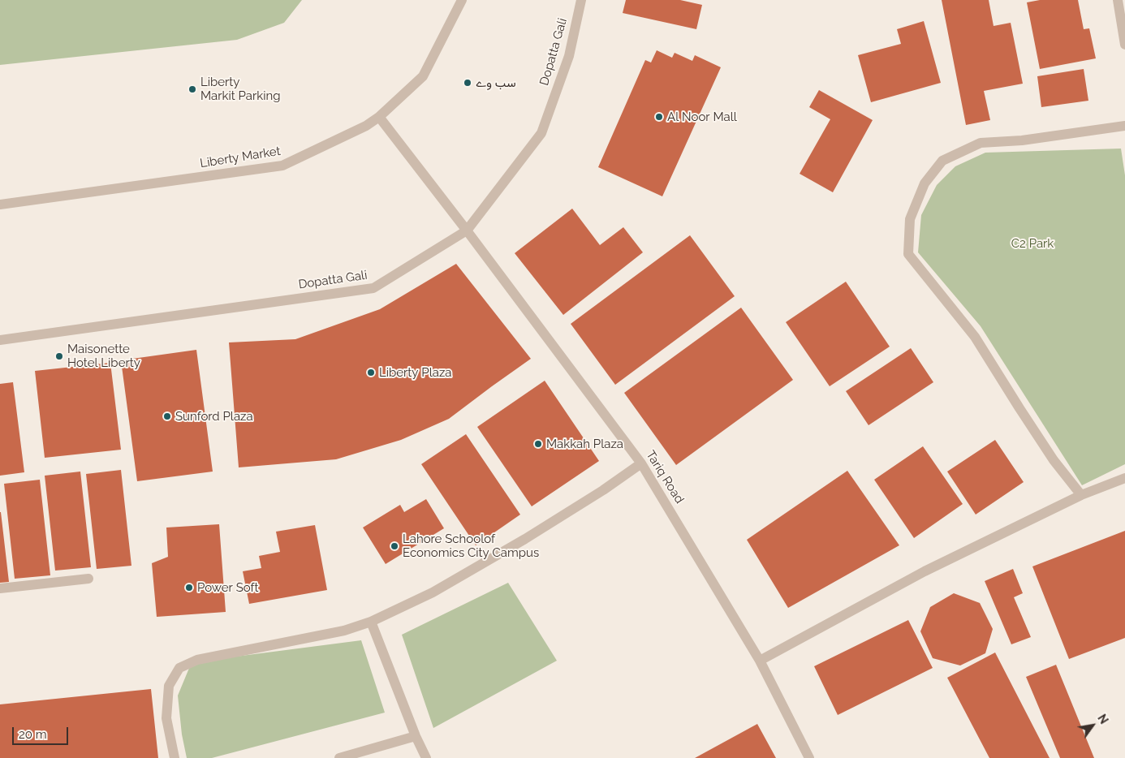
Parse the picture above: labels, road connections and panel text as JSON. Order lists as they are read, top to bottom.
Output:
{
  "streets": {
    "street": ["Dopatta Gali", "Liberty Market", "Tariq Road"]
  },
  "crossings": [
    ["Dopatta Gali", "Tariq Road"],
    ["Liberty Market", "Tariq Road"]
  ],
  "parks": ["C2 Park"],
  "places": [
    "سب وے",
    "Liberty Markit Parking",
    "Al Noor Mall",
    "Maisonette Hotel Liberty",
    "Liberty Plaza",
    "Sunford Plaza",
    "Makkah Plaza",
    "Lahore Schoolof Economics City Campus",
    "Power Soft"
  ],
  "scale_bar": "20 m",
  "north": "top right"
}
